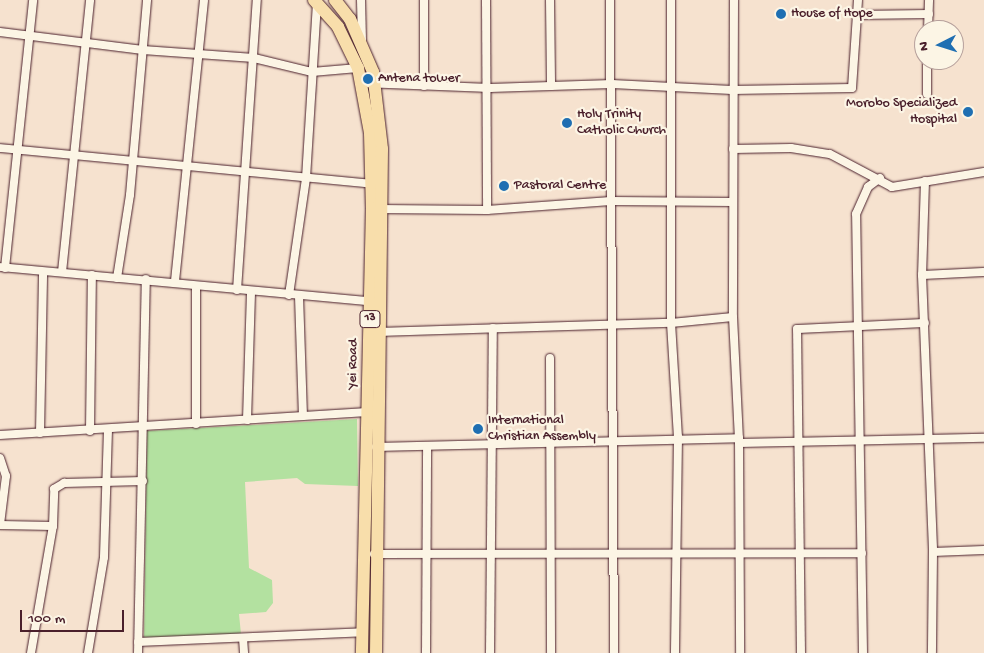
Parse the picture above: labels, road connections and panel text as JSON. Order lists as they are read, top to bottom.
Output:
{
  "streets": {
    "main road": ["13", "Yei Road"]
  },
  "places": [
    "House of Hope",
    "Antena tower",
    "Morobo Specialized Hospital",
    "Holy Trinity Catholic Church",
    "Pastoral Centre",
    "International Christian Assembly"
  ],
  "scale_bar": "100 m",
  "north": "left"
}
